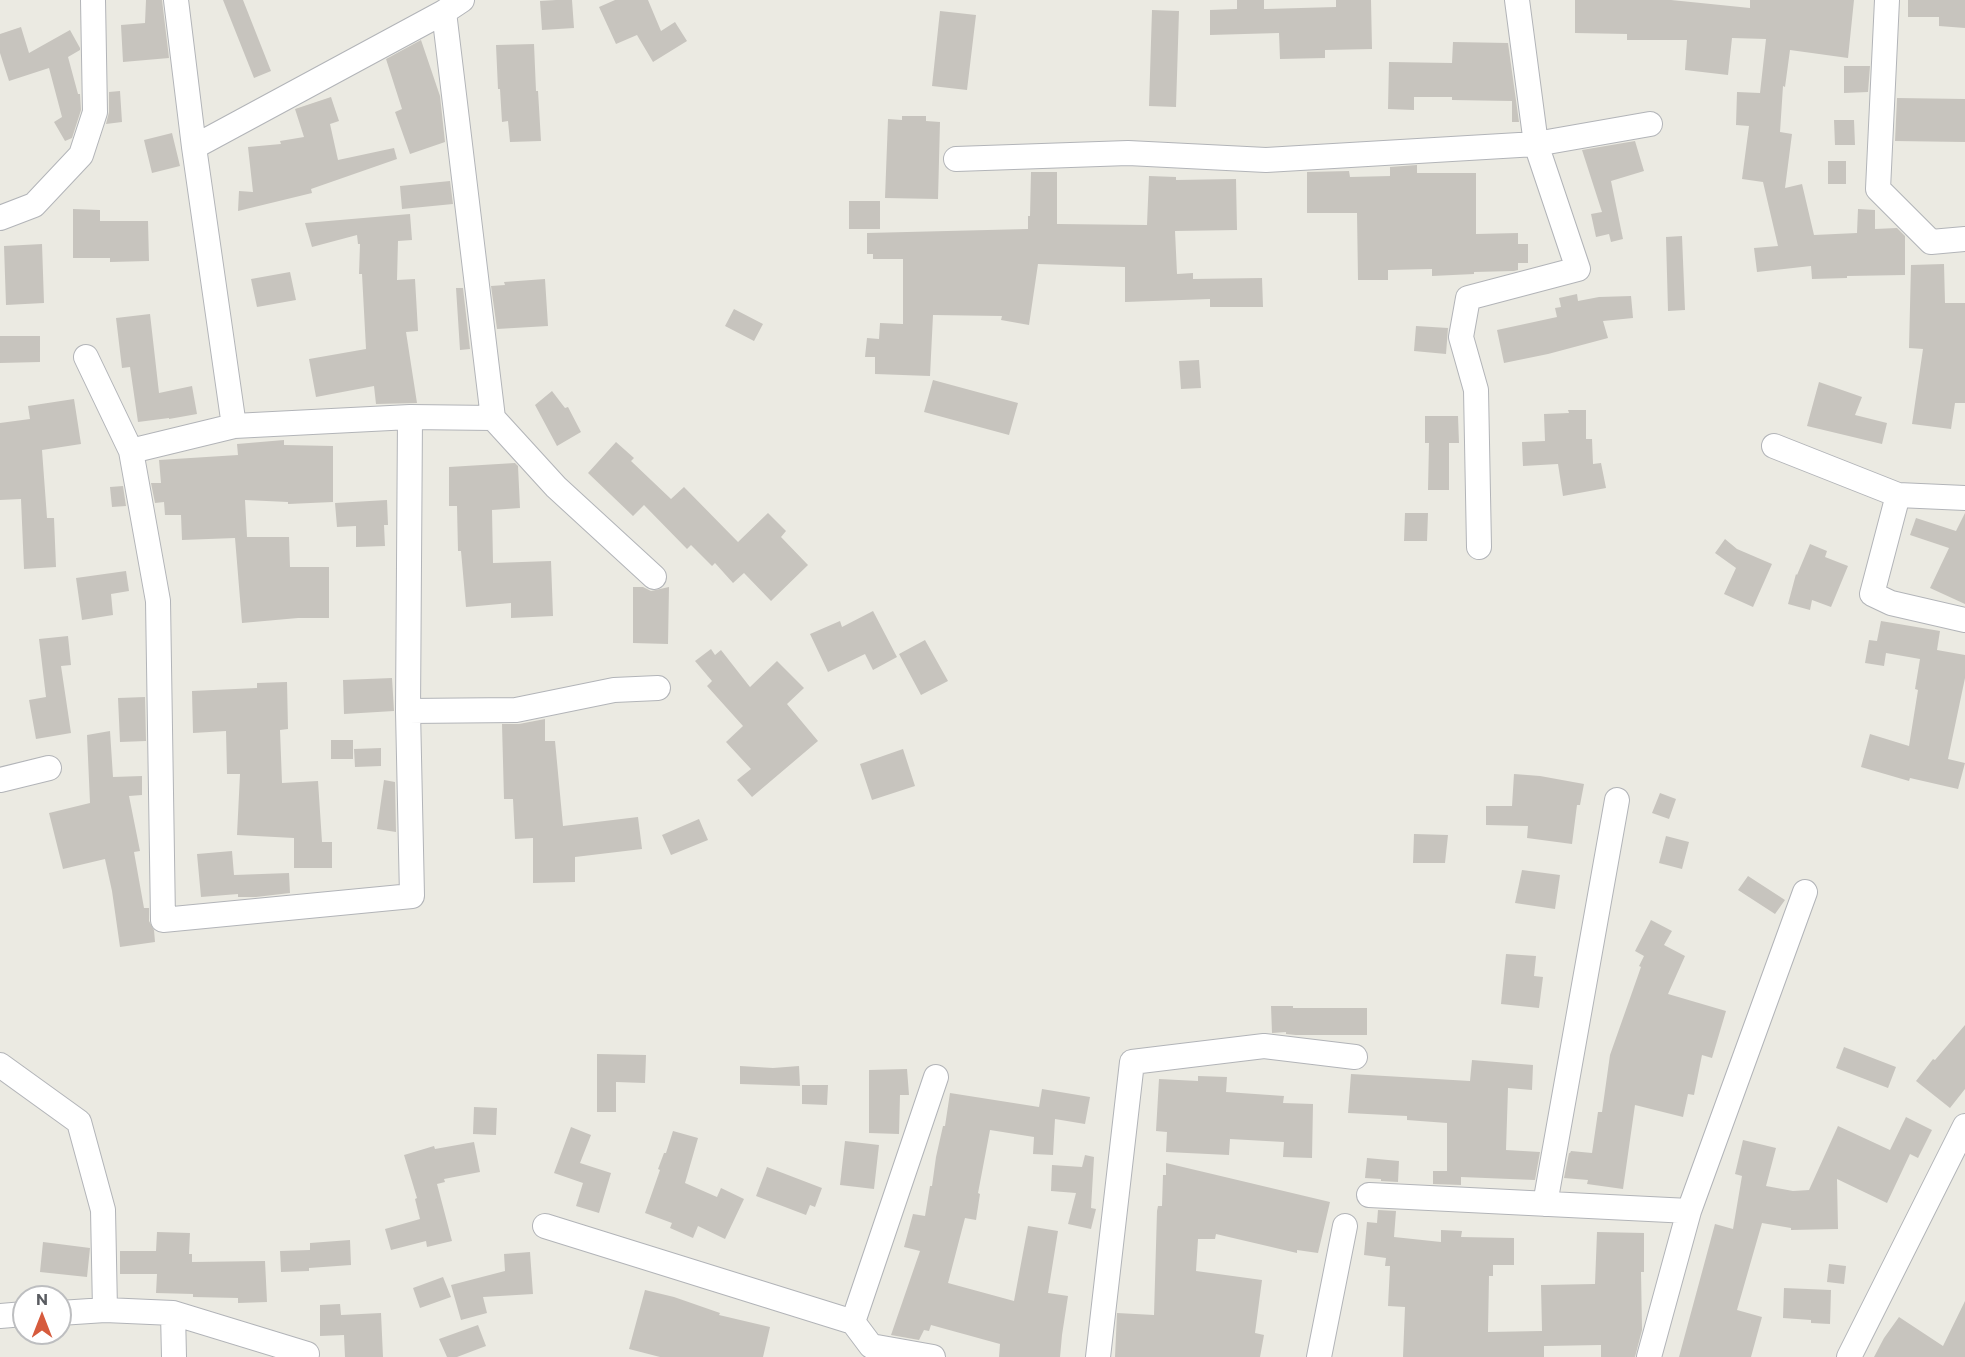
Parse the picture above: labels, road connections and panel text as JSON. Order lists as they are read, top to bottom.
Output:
{
  "north": "top"
}
